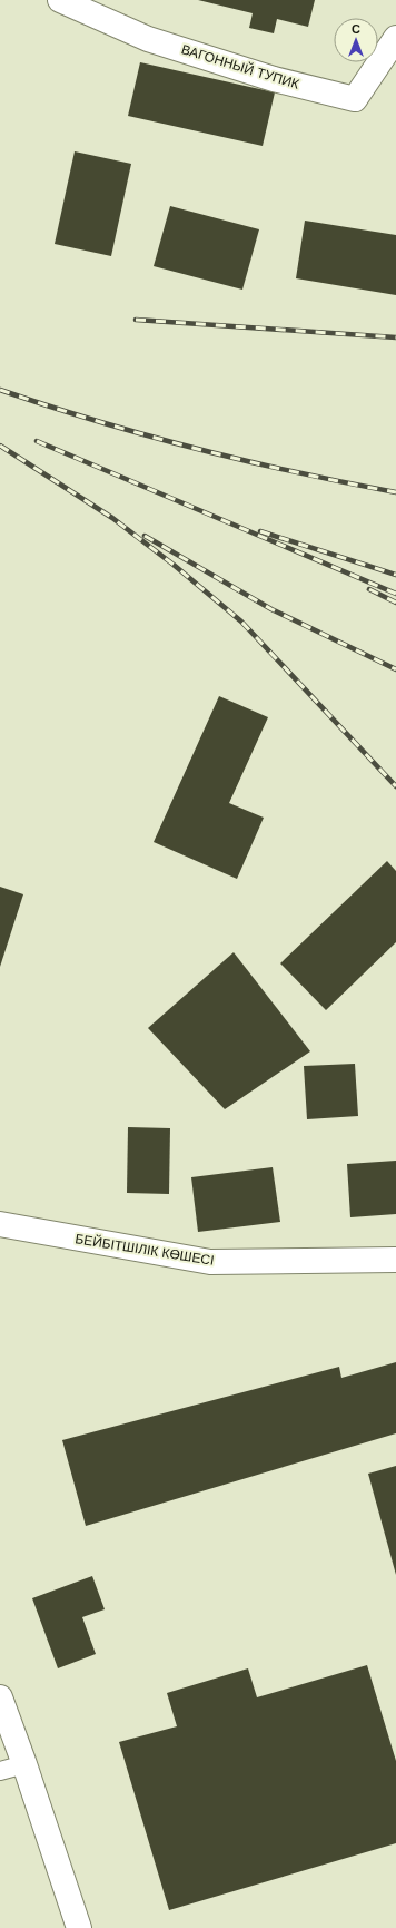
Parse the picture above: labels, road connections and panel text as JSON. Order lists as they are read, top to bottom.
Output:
{
  "streets": {
    "street": ["ВАГОННЫЙ ТУПИК", "БЕЙБІТШІЛІК КӨШЕСІ"]
  },
  "north": "top"
}
